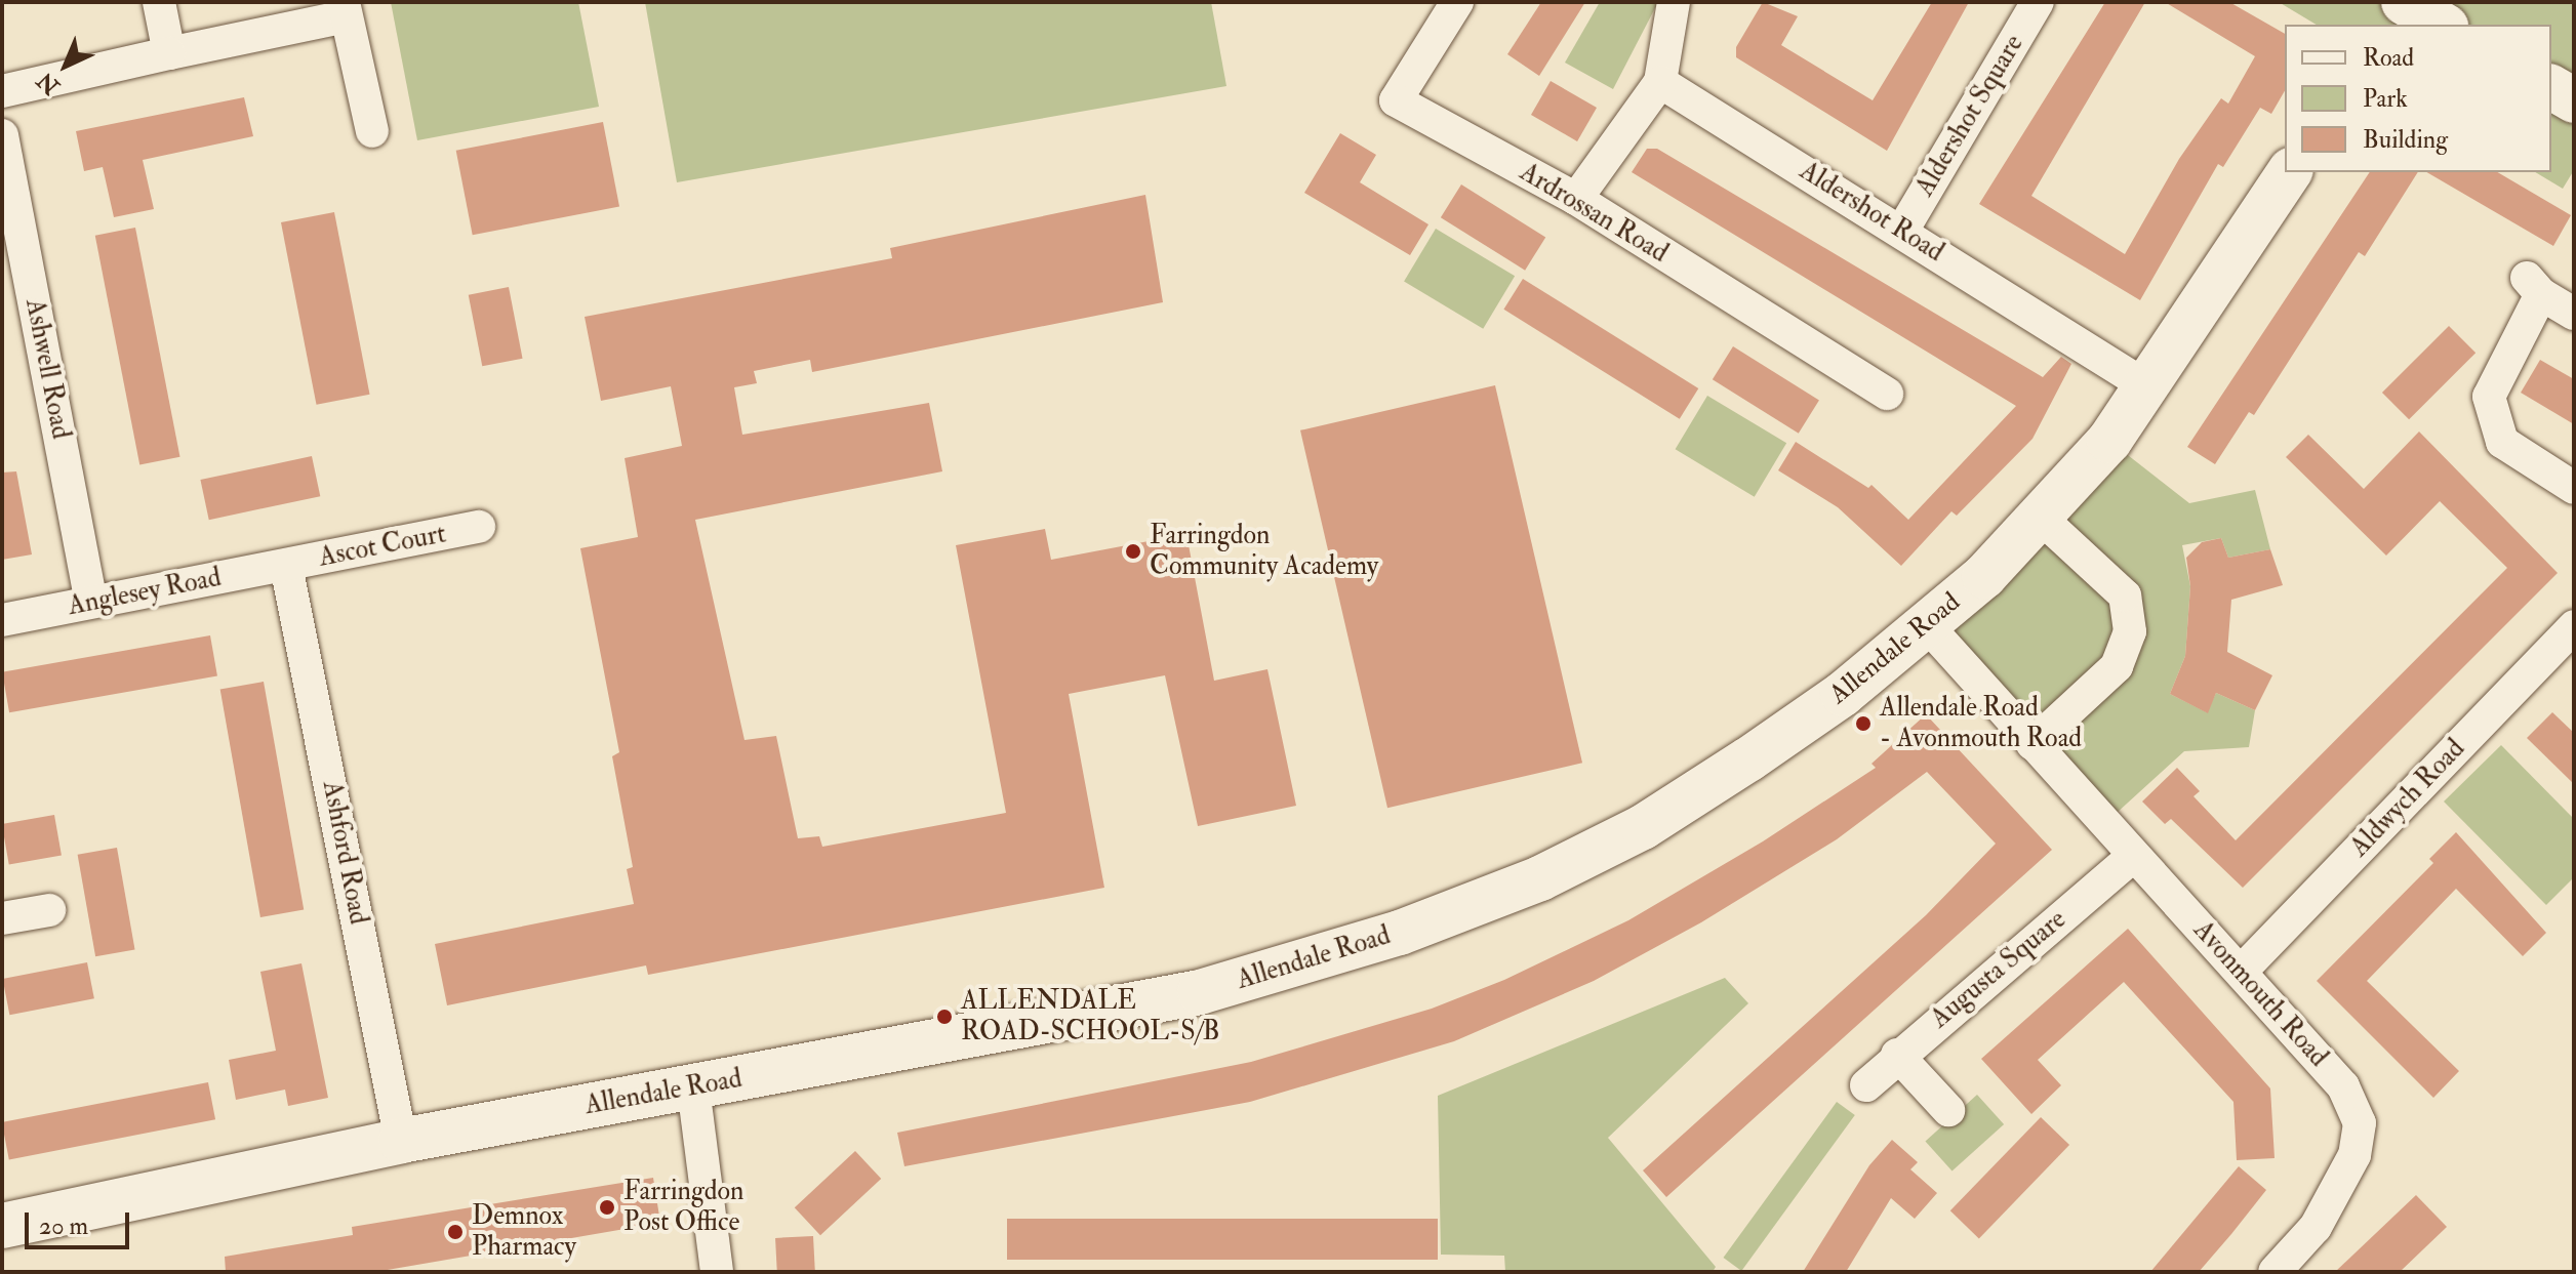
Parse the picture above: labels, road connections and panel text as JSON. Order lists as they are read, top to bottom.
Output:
{
  "streets": {
    "street": [
      "Aldershot Square",
      "Aldershot Road",
      "Ardrossan Road",
      "Ashwell Road",
      "Ascot Court",
      "Anglesey Road",
      "Allendale Road",
      "Aldwych Road",
      "Ashford Road",
      "Augusta Square",
      "Avonmouth Road"
    ]
  },
  "crossings": [
    ["Aldershot Square", "Aldershot Road"],
    ["Aldershot Road", "Allendale Road"],
    ["Ashwell Road", "Anglesey Road"],
    ["Ascot Court", "Anglesey Road"],
    ["Ascot Court", "Ashford Road"],
    ["Anglesey Road", "Ashford Road"],
    ["Allendale Road", "Ashford Road"],
    ["Allendale Road", "Avonmouth Road"],
    ["Aldwych Road", "Avonmouth Road"],
    ["Augusta Square", "Avonmouth Road"]
  ],
  "places": [
    "Farringdon Community Academy",
    "Allendale Road - Avonmouth Road",
    "ALLENDALE ROAD-SCHOOL-S/B",
    "Farringdon Post Office",
    "Demnox Pharmacy"
  ],
  "legend": ["Road", "Park", "Building"],
  "scale_bar": "20 m",
  "north": "bottom left"
}
